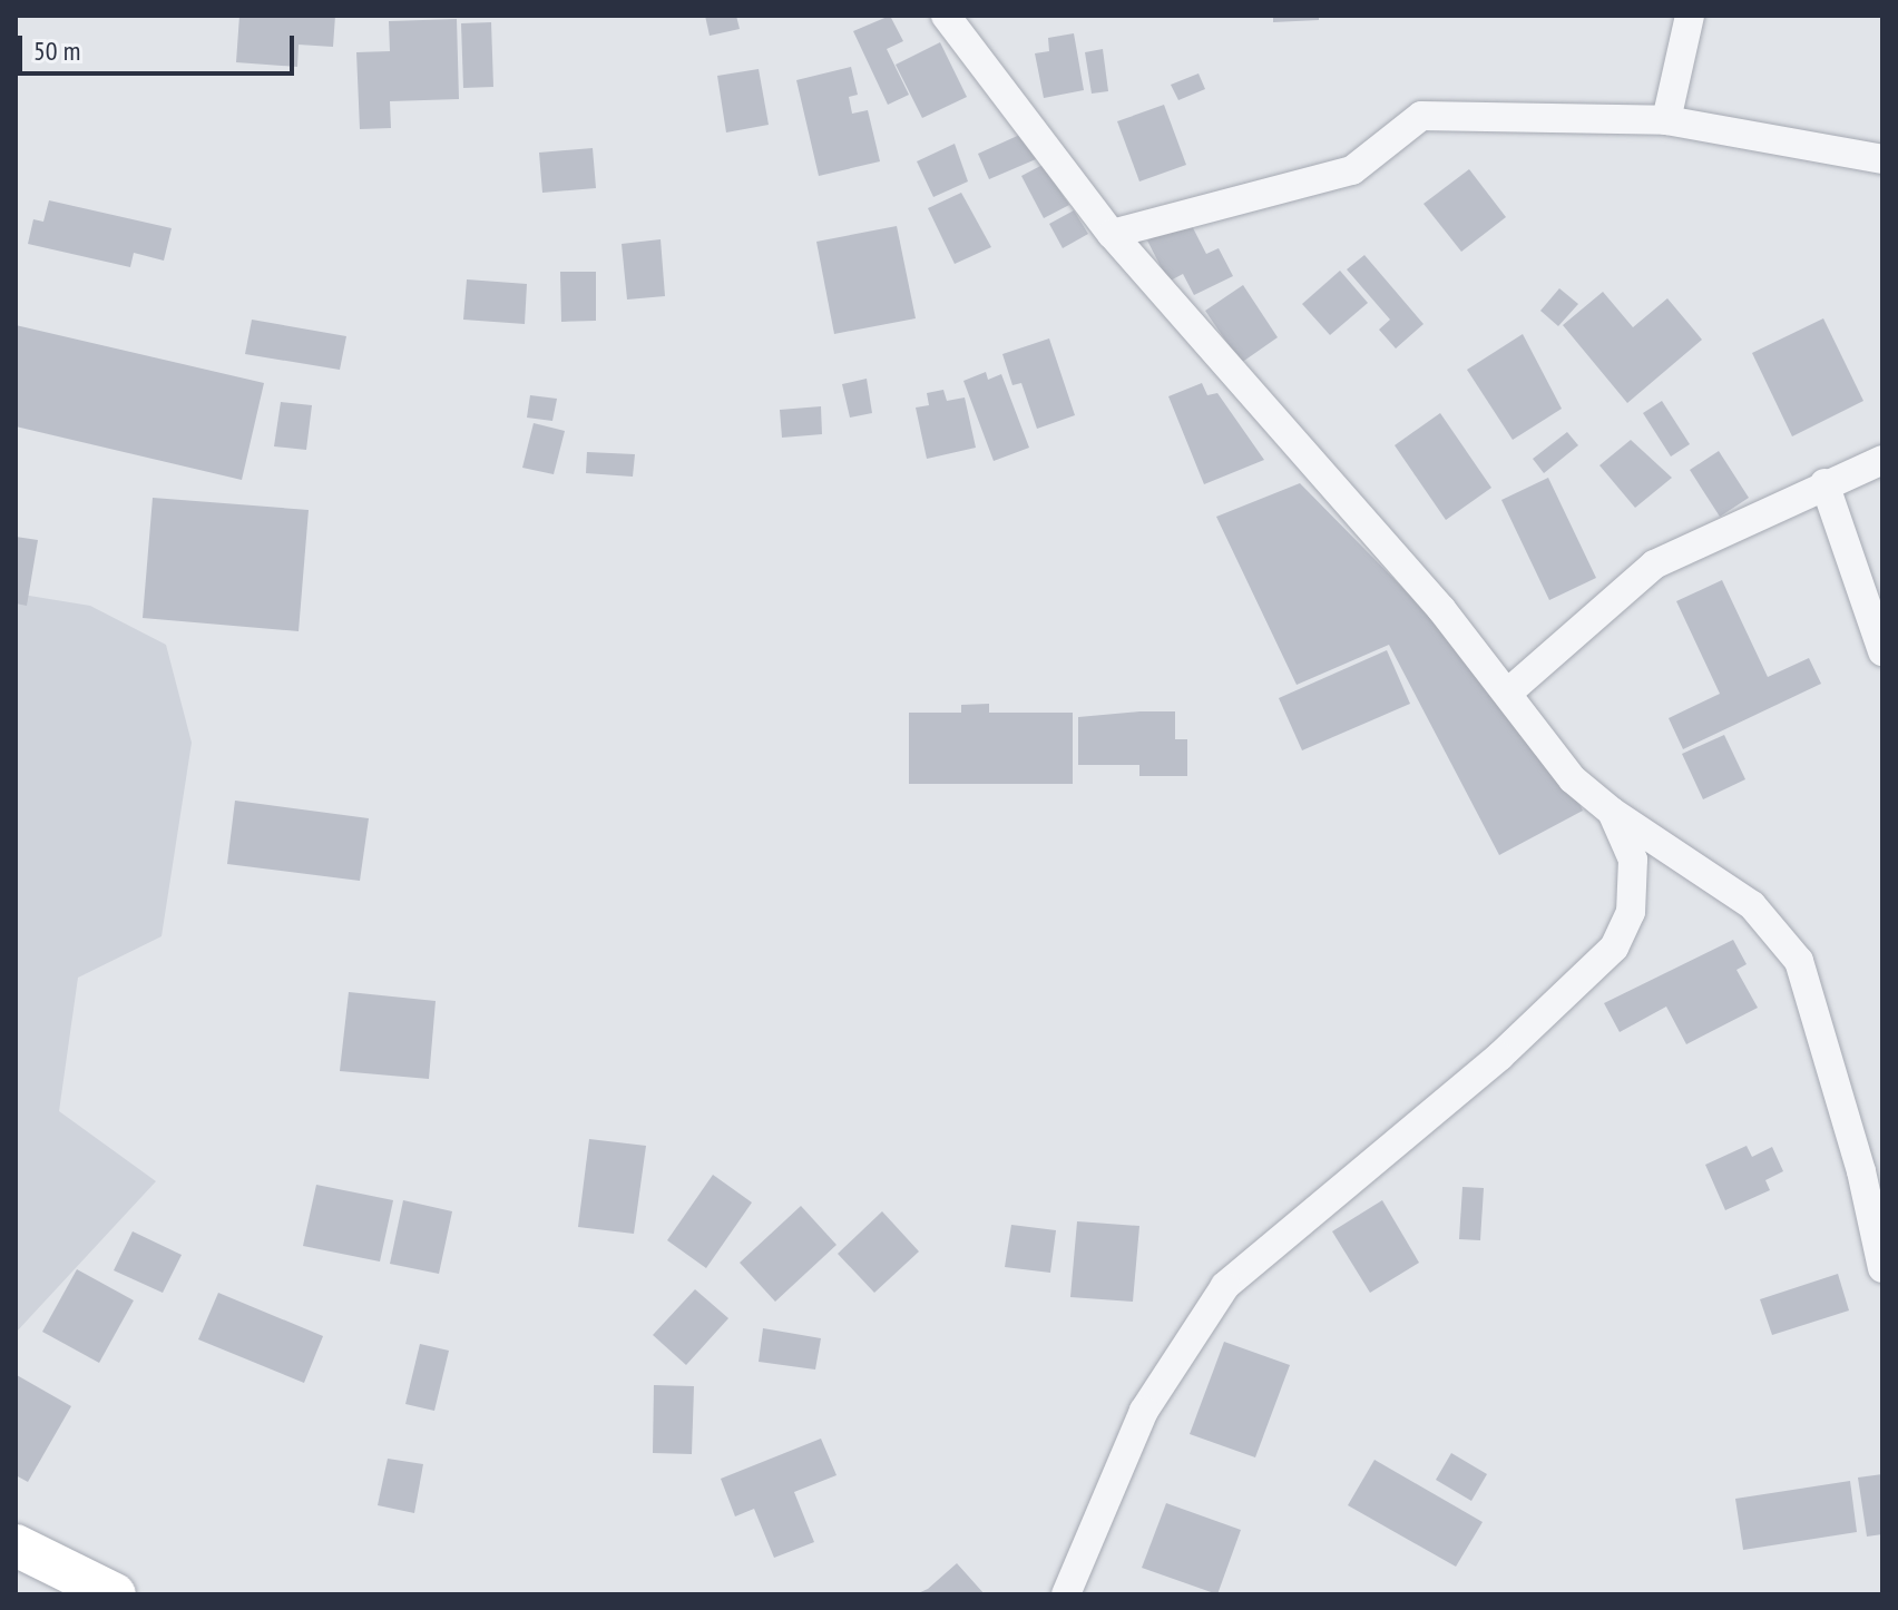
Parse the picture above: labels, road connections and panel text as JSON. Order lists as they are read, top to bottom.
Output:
{
  "scale_bar": "50 m"
}
